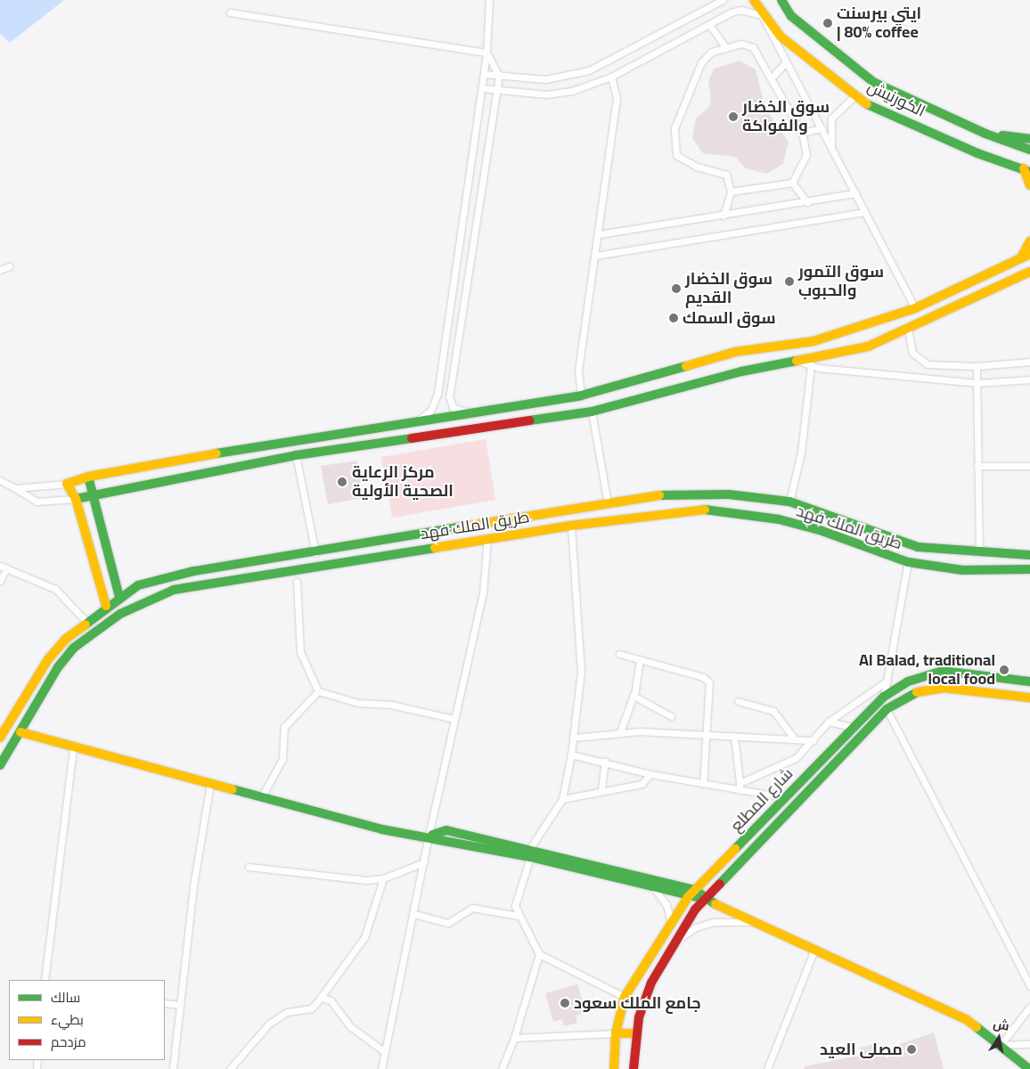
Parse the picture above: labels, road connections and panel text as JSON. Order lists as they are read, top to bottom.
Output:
{
  "streets": {
    "main road": ["الكورنيش", "طريق الملك فهد", "شارع المطلع"]
  },
  "places": [
    "ايتي بيرسنت | 80% coffee",
    "سوق الخضار والفواكة",
    "سوق التمور والحبوب",
    "سوق الخضار القديم",
    "سوق السمك",
    "مركز الرعاية الصحية الأولية",
    "Al Balad, traditional local food",
    "جامع الملك سعود",
    "مصلى العيد"
  ],
  "legend": ["سالك", "بطيء", "مزدحم"],
  "north": "top"
}
